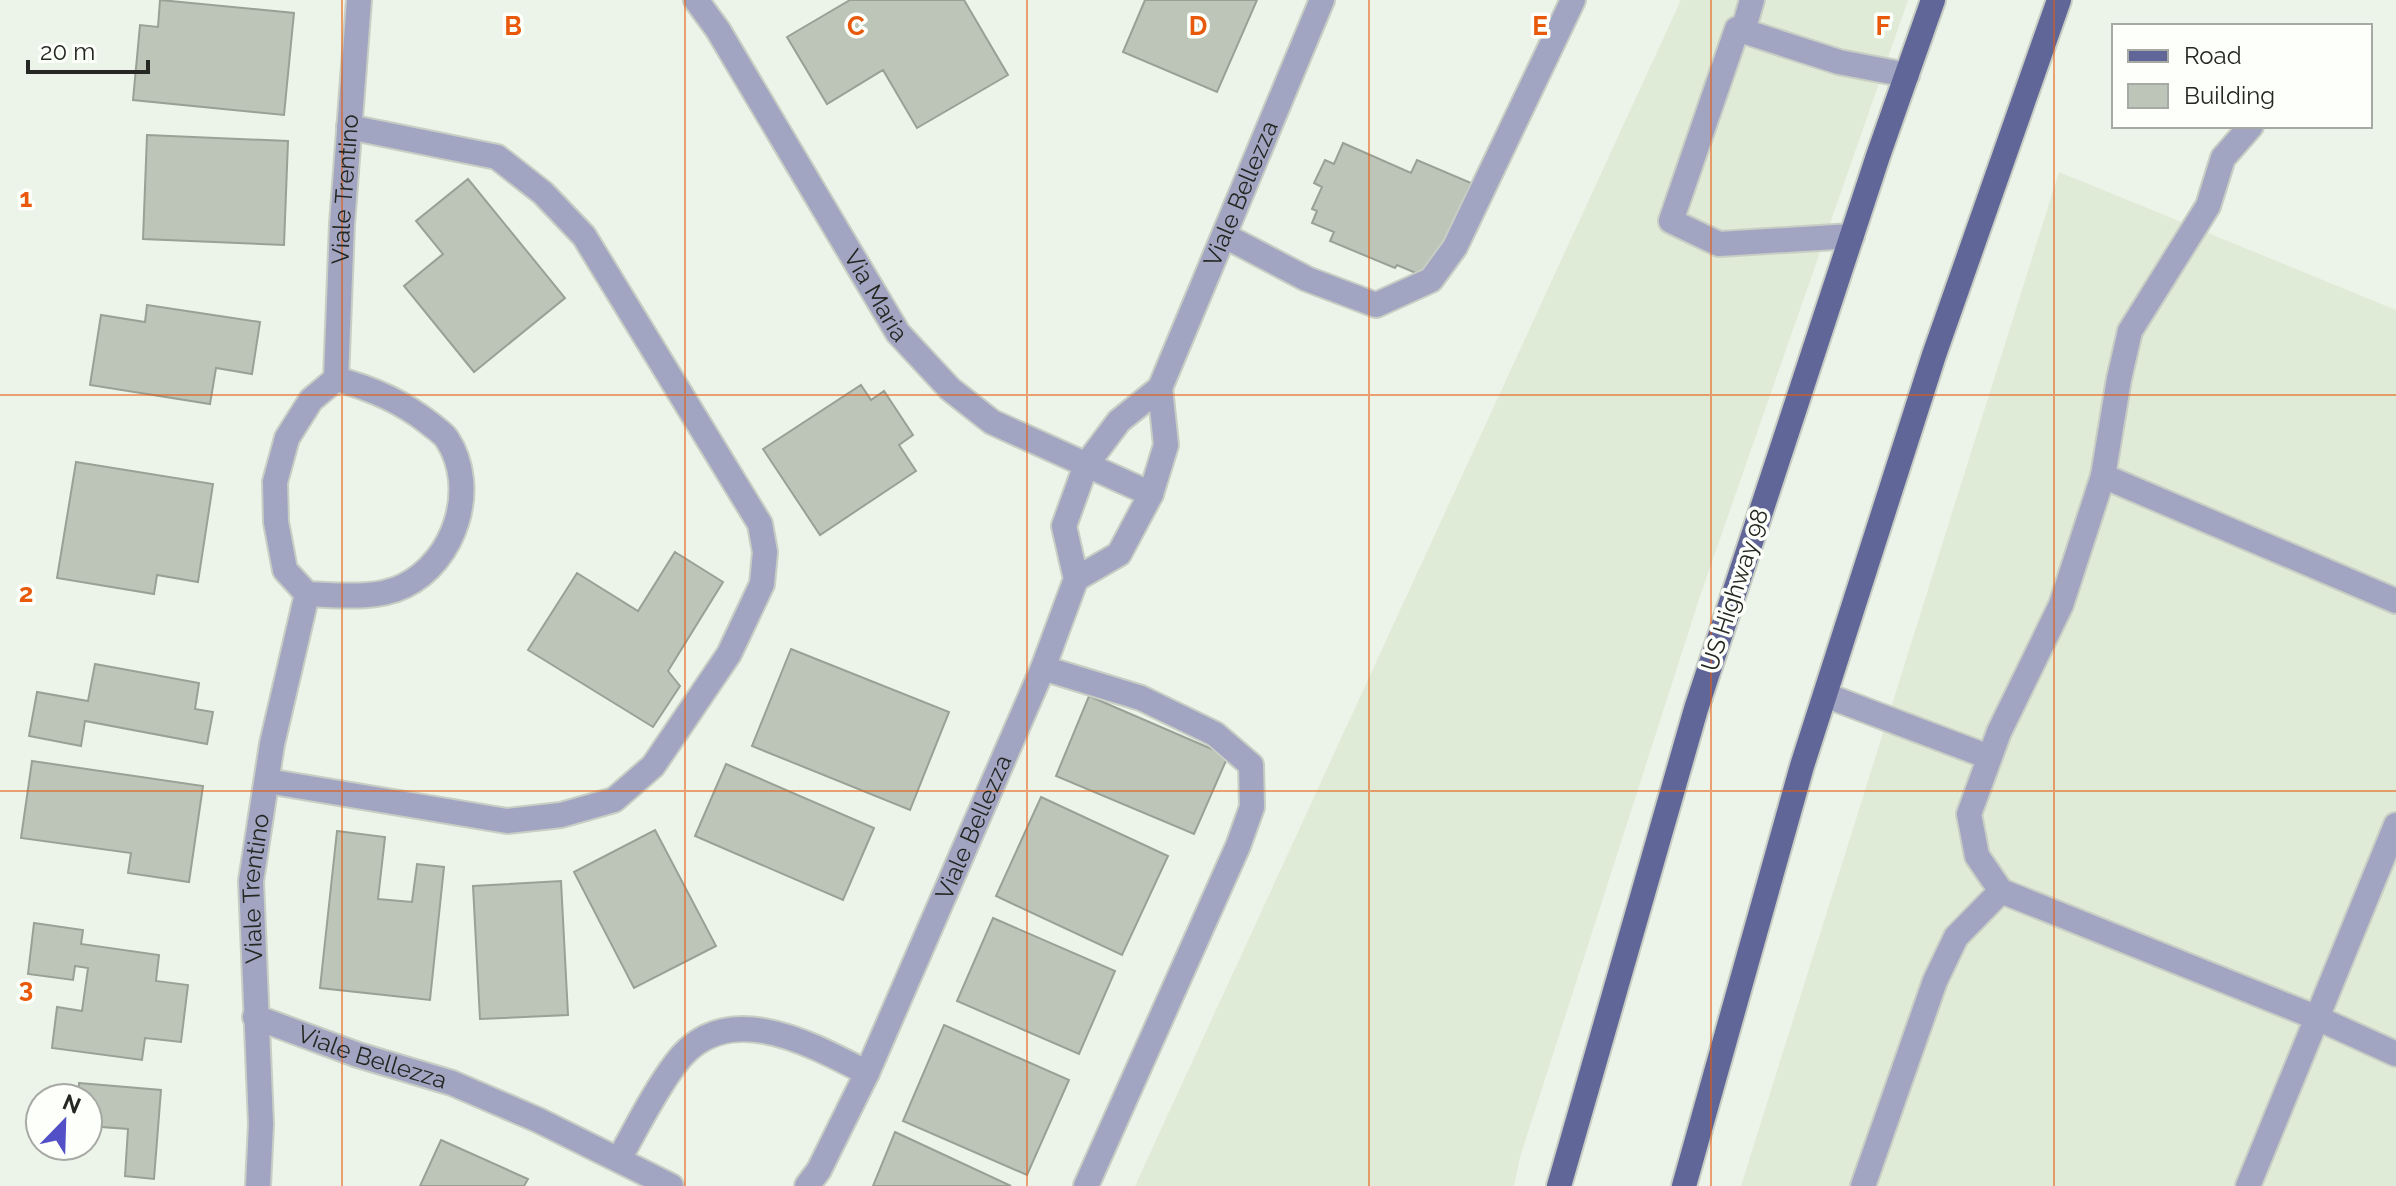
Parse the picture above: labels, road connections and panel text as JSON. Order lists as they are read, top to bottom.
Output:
{
  "streets": {
    "main road": ["US Highway 98"],
    "street": ["Viale Trentino", "Viale Bellezza", "Via Maria"]
  },
  "crossings": [
    ["Viale Trentino", "Viale Bellezza"],
    ["Viale Bellezza", "Via Maria"]
  ],
  "legend": ["Road", "Building"],
  "scale_bar": "20 m",
  "north": "top right",
  "grid": {
    "columns": [
      "B",
      "C",
      "D",
      "E",
      "F"
    ],
    "rows": ["1", "2", "3"]
  }
}
